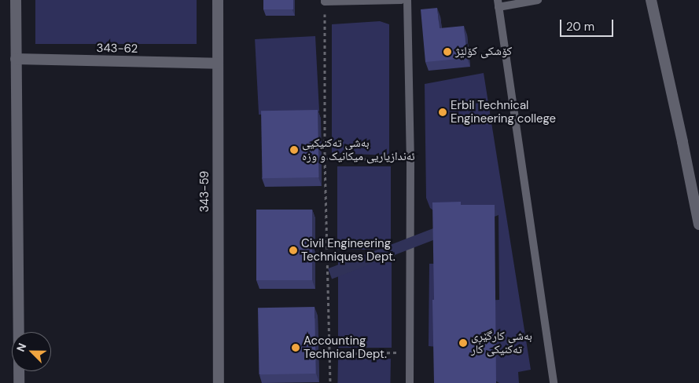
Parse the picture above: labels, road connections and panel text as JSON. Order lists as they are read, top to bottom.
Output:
{
  "streets": {
    "street": ["343-62", "343-59"]
  },
  "crossings": [
    ["343-62", "343-59"]
  ],
  "places": [
    "کۆشکی کۆلێژ",
    "Erbil Technical Engineering college",
    "بەشی تەکنیکیی ئەندازیاریی میکانیک و وزە",
    "Civil Engineering Techniques Dept.",
    "بەشی کارگێڕی تەکنیکی کار",
    "Accounting Technical Dept."
  ],
  "scale_bar": "20 m",
  "north": "top left"
}
